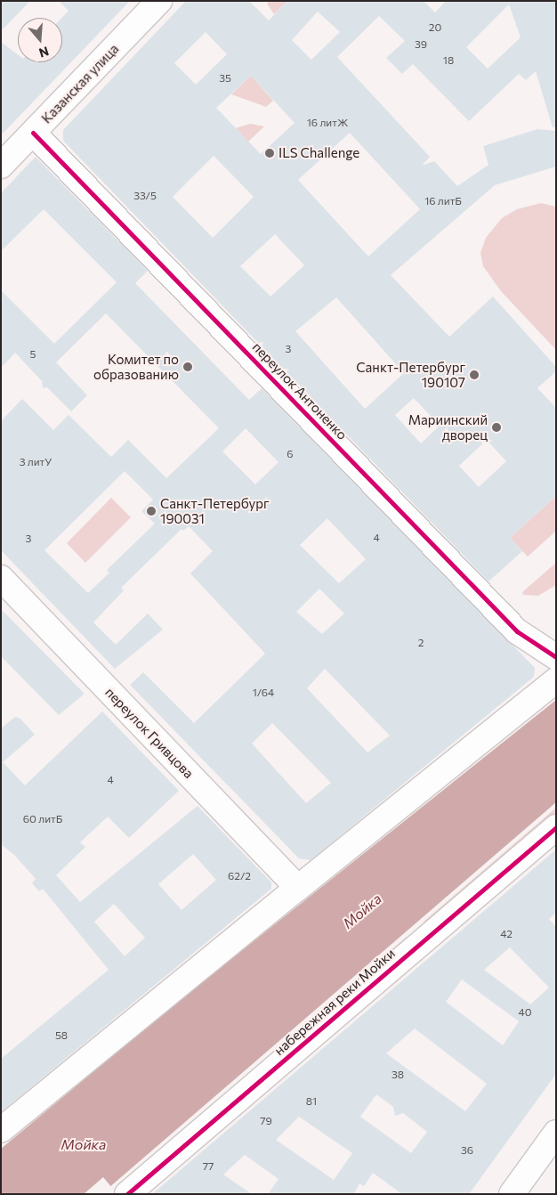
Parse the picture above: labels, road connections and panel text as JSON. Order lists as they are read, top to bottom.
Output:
{
  "streets": {
    "street": [
      "Казанская улица",
      "переулок Антоненко",
      "переулок Гривцова",
      "набережная реки Мойки"
    ]
  },
  "crossings": [
    ["Казанская улица", "переулок Антоненко"]
  ],
  "water": ["Мойка"],
  "places": [
    "ILS Challenge",
    "Комитет по образованию",
    "Санкт-Петербург 190107",
    "Мариинский дворец",
    "Санкт-Петербург 190031"
  ],
  "house_numbers": [
    "20",
    "39",
    "18",
    "35",
    "16 литЖ",
    "33/5",
    "16 литБ",
    "3",
    "5",
    "6",
    "3 литУ",
    "4",
    "3",
    "2",
    "1/64",
    "4",
    "60 литБ",
    "62/2",
    "42",
    "40",
    "58",
    "38",
    "81",
    "79",
    "36",
    "77"
  ],
  "north": "bottom"
}
